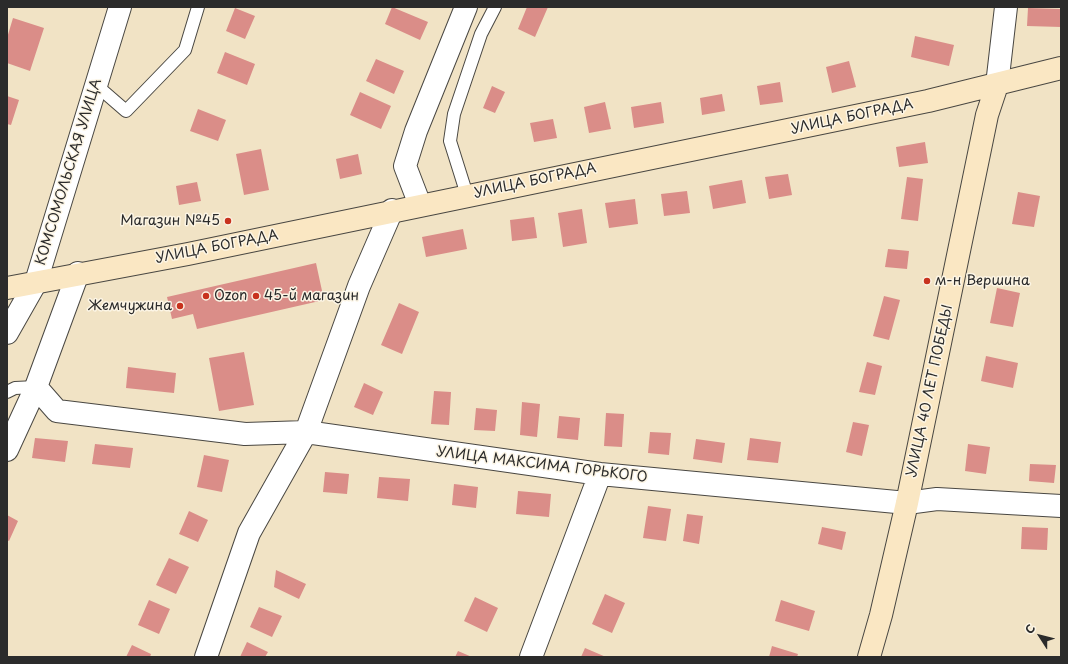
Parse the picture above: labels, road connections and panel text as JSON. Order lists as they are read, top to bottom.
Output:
{
  "streets": {
    "main road": ["УЛИЦА БОГРАДА", "УЛИЦА 40 ЛЕТ ПОБЕДЫ"],
    "street": ["КОМСОМОЛЬСКАЯ УЛИЦА", "УЛИЦА МАКСИМА ГОРЬКОГО"]
  },
  "crossings": [
    ["УЛИЦА БОГРАДА", "КОМСОМОЛЬСКАЯ УЛИЦА"],
    ["УЛИЦА БОГРАДА", "УЛИЦА 40 ЛЕТ ПОБЕДЫ"],
    ["УЛИЦА 40 ЛЕТ ПОБЕДЫ", "УЛИЦА МАКСИМА ГОРЬКОГО"]
  ],
  "places": [
    "Магазин №45",
    "м-н Вершина",
    "Ozon",
    "45-й магазин",
    "Жемчужина"
  ],
  "north": "top left"
}
